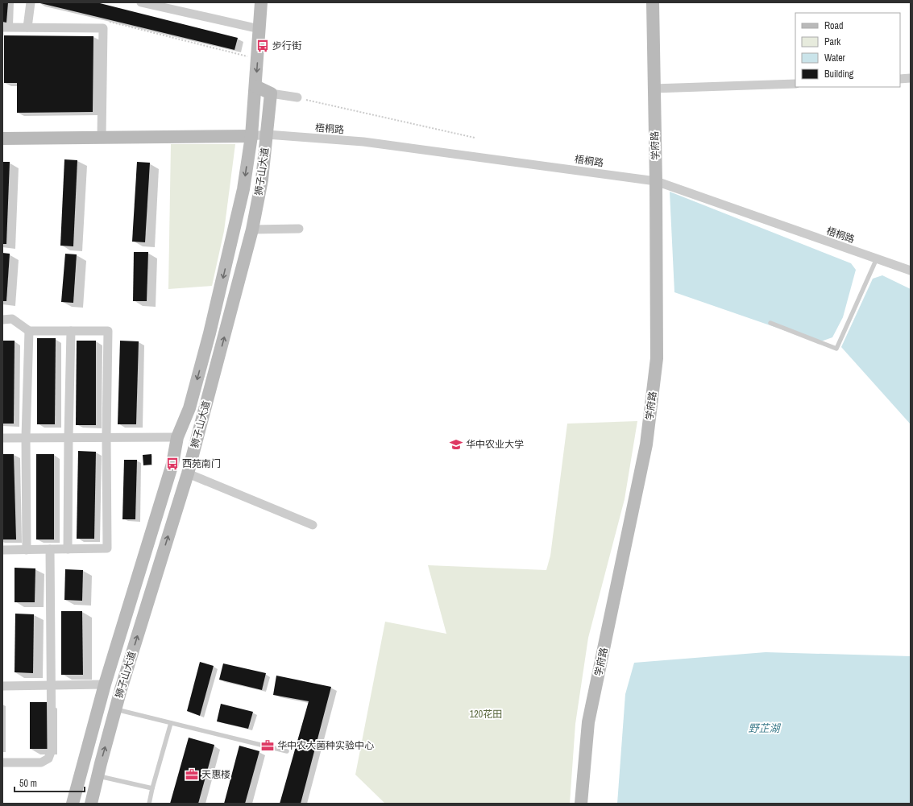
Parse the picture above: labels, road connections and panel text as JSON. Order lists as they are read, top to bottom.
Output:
{
  "streets": {
    "street": ["梧桐路", "学府路", "狮子山大道"]
  },
  "crossings": [
    ["梧桐路", "学府路"],
    ["梧桐路", "狮子山大道"]
  ],
  "water": ["野芷湖"],
  "parks": ["120花田"],
  "places": {
    "bus stop": ["步行街", "西苑南门"],
    "school or university": ["华中农业大学"],
    "office": ["华中农大菌种实验中心", "天惠楼"]
  },
  "legend": [
    "Road",
    "Park",
    "Water",
    "Building"
  ],
  "scale_bar": "50 m"
}
